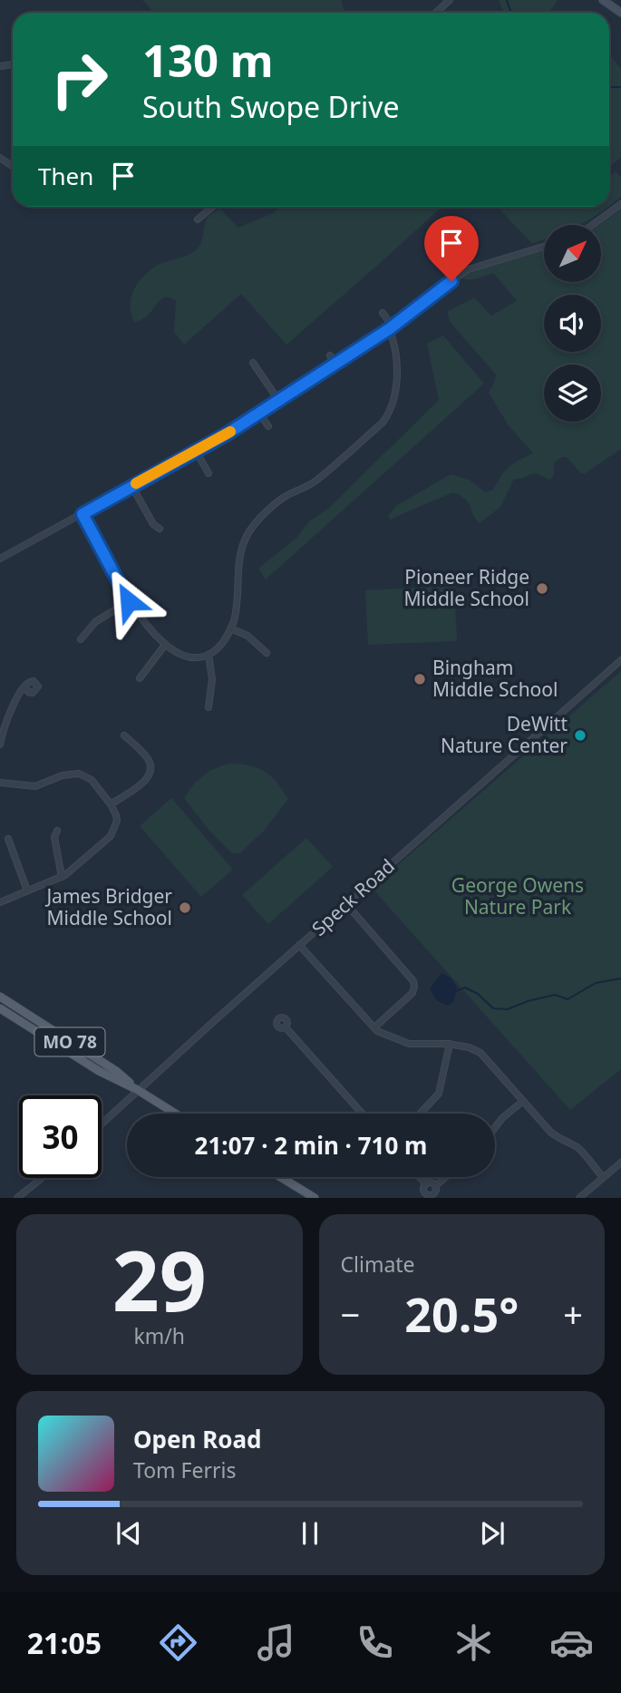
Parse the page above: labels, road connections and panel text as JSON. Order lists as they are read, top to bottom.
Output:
{
  "streets": {
    "main road": ["MO 78"],
    "street": ["Speck Road"]
  },
  "crossings": [
    ["Speck Road", "MO 78"]
  ],
  "parks": ["George Owens Nature Park"],
  "places": [
    "Pioneer Ridge Middle School",
    "Bingham Middle School",
    "DeWitt Nature Center",
    "James Bridger Middle School"
  ],
  "north": "top right",
  "page": {
    "turn": ["130 m", "South Swope Drive"],
    "then": "Then",
    "limit": "30",
    "trip": "21:07 · 2 min · 710 m",
    "tile": [
      ["29", "km/h"],
      "Climate"
    ],
    "heat": ["−", "20.5°", "+"],
    "song": ["Open Road", "Tom Ferris"],
    "tabs": "21:05"
  }
}
